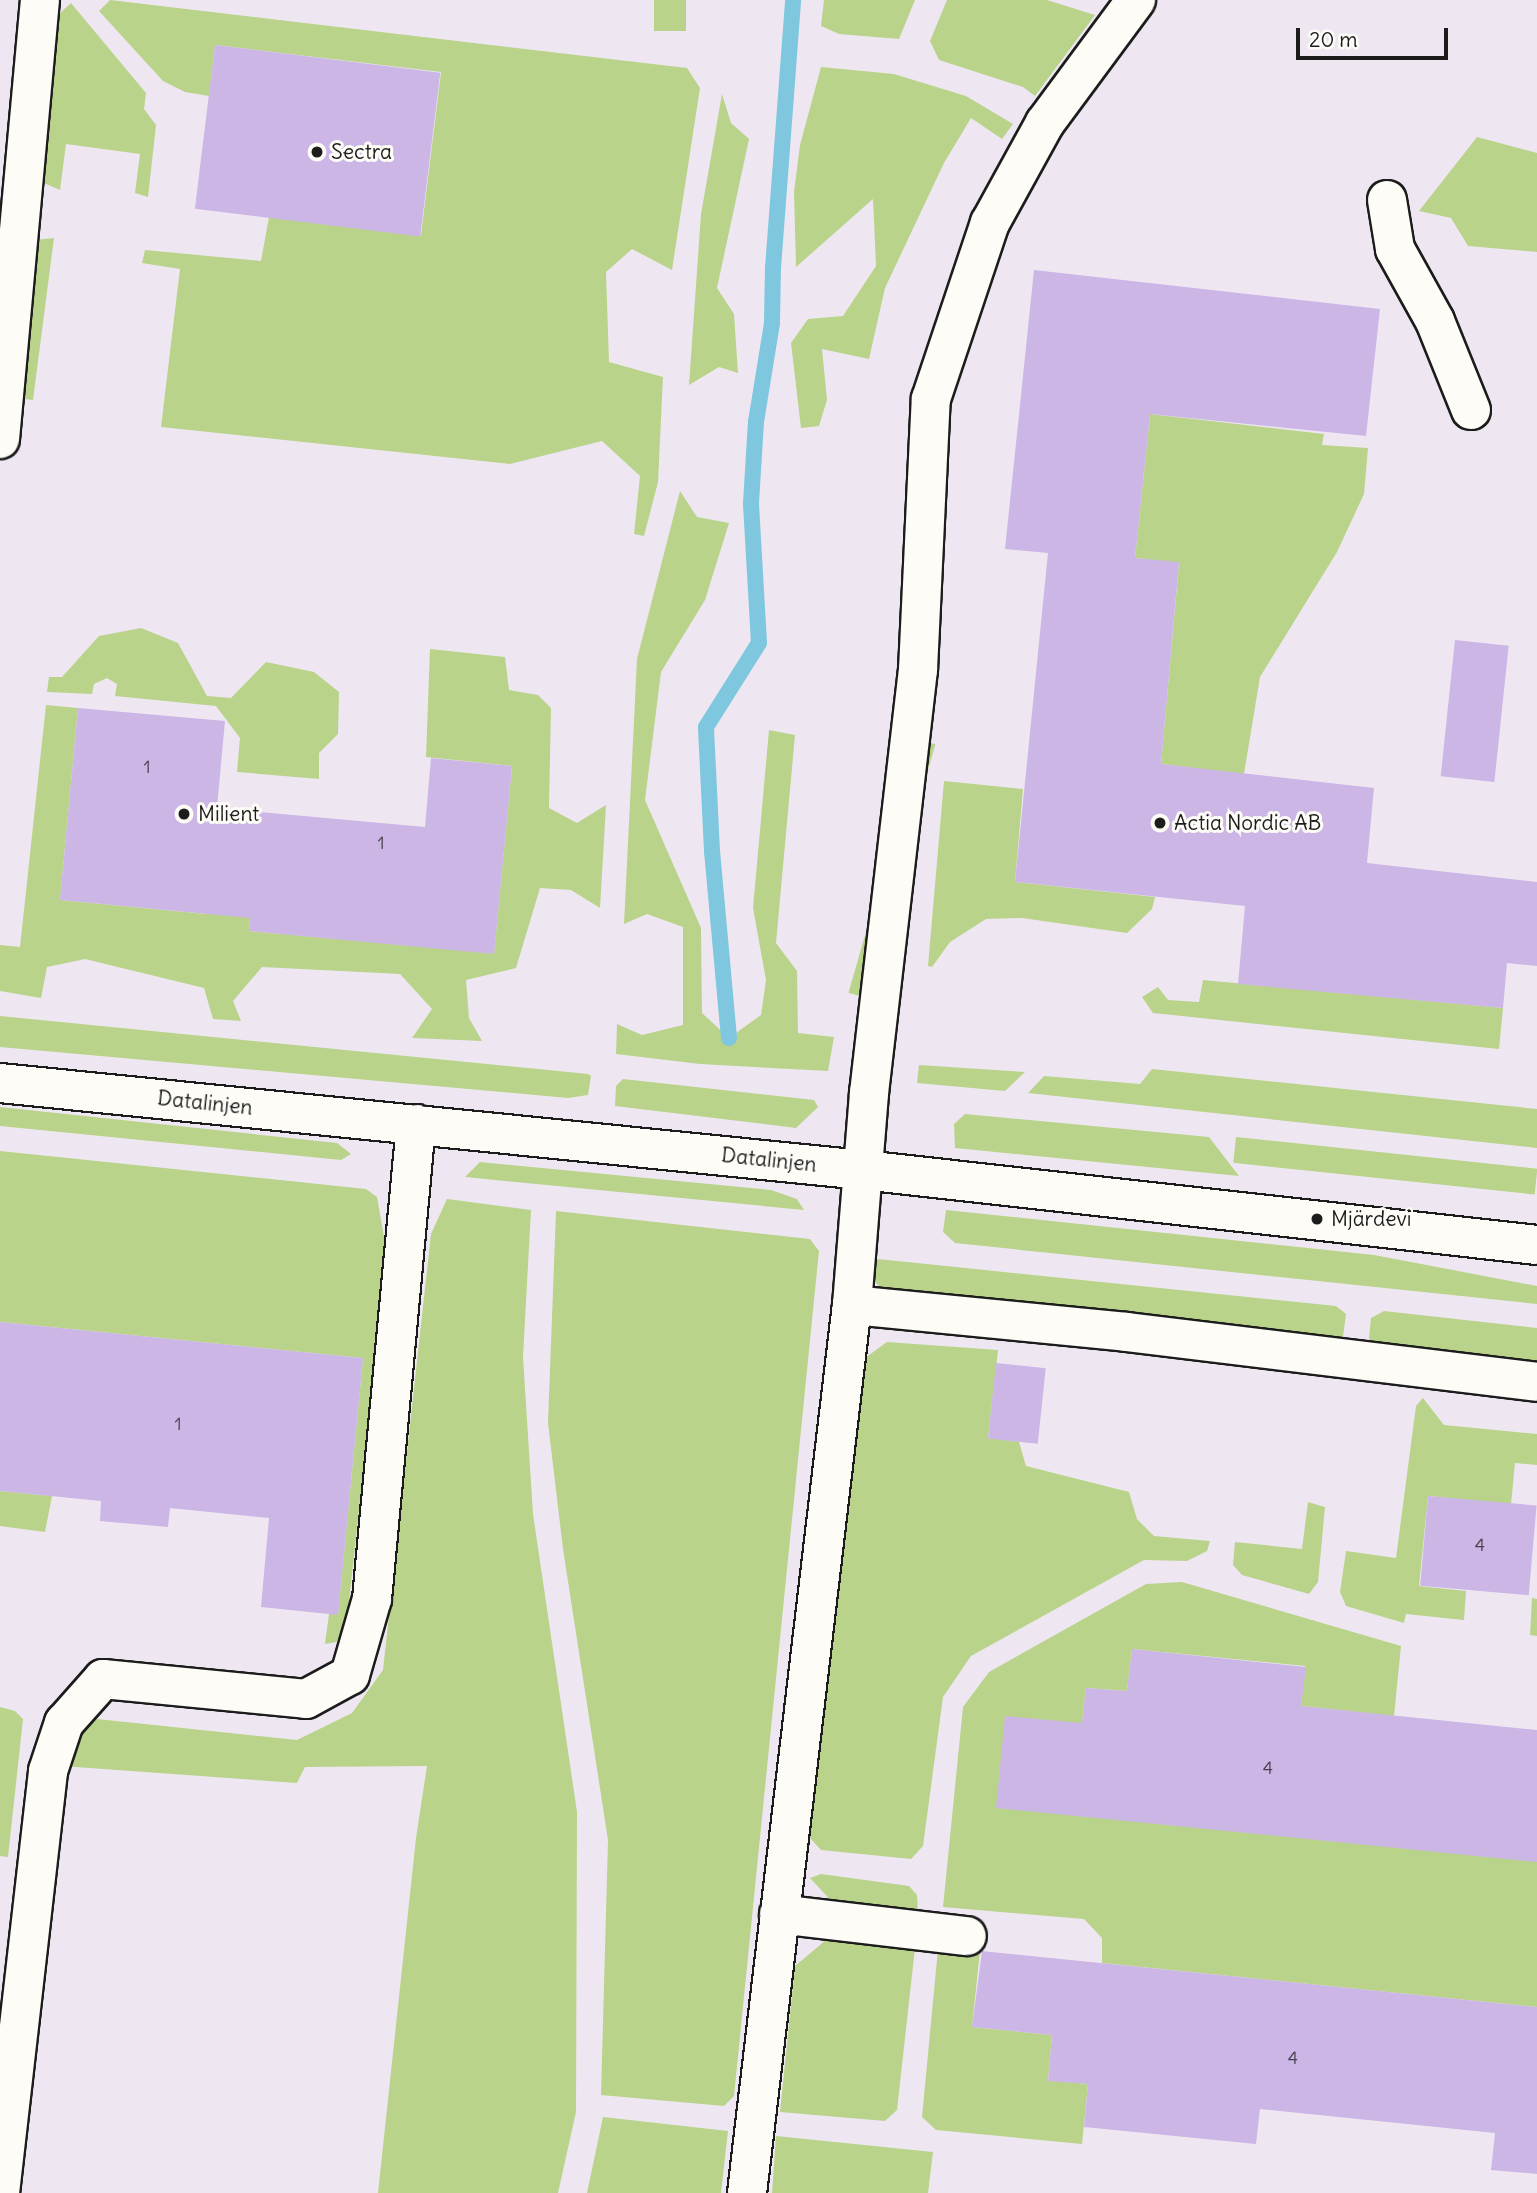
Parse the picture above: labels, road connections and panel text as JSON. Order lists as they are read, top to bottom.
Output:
{
  "streets": {
    "street": ["Datalinjen"]
  },
  "places": [
    "Sectra",
    "Milient",
    "Actia Nordic AB",
    "Mjärdevi"
  ],
  "house_numbers": [
    "1",
    "1",
    "1",
    "4",
    "4",
    "4"
  ],
  "scale_bar": "20 m"
}
